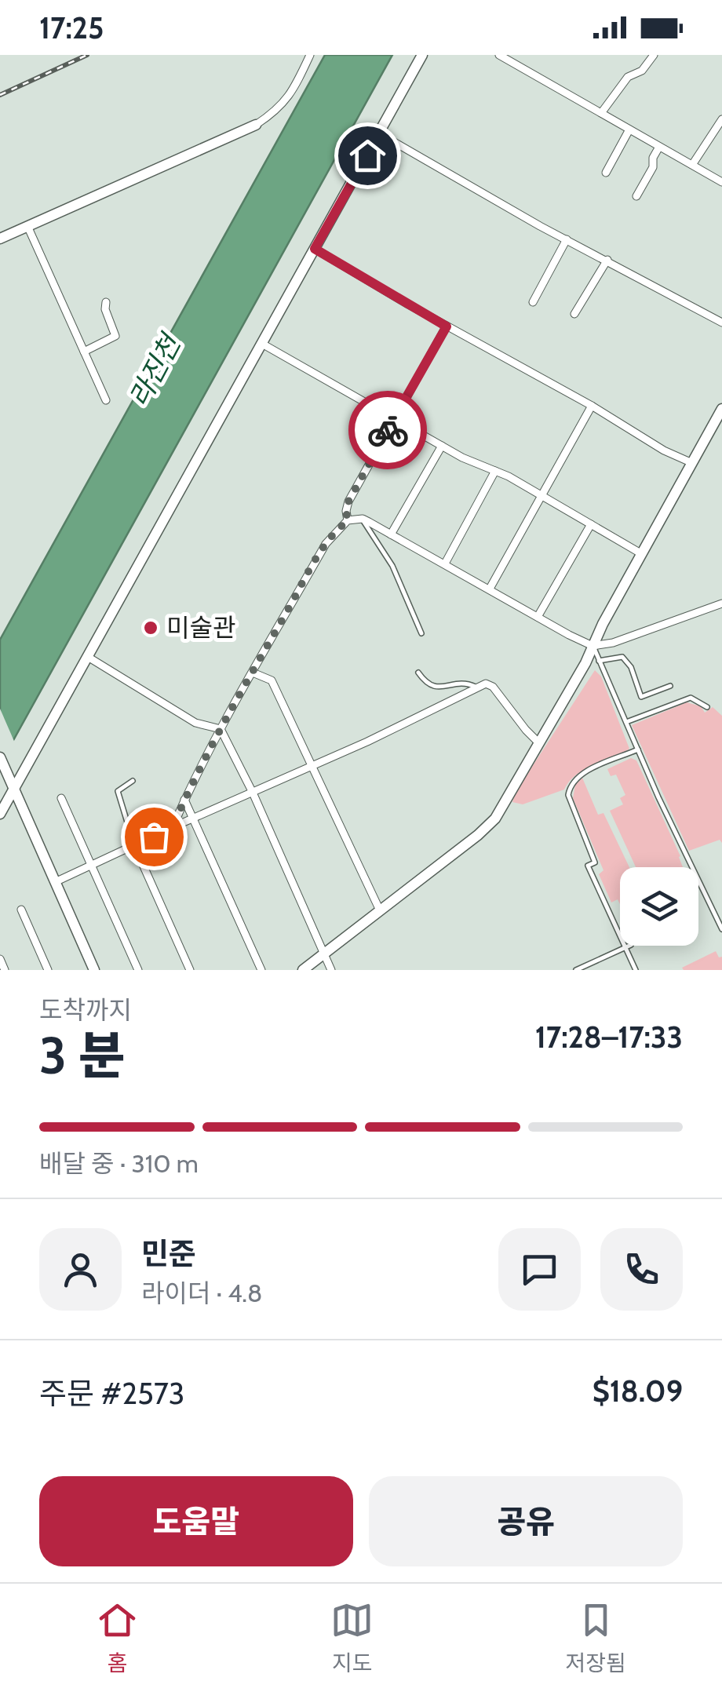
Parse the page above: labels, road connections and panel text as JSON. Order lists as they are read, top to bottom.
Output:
{
  "water": ["라진천"],
  "places": ["미술관"],
  "page": {
    "status": "17:25",
    "heading": ["3 분", "도착까지", "17:28–17:33"],
    "panel": [
      "민준",
      "라이더 · 4.8",
      "주문 #2573",
      "$18.09"
    ],
    "bar": "배달 중 · 310 m",
    "buttons": ["도움말", "공유"],
    "tabs": ["홈", "지도", "저장됨"]
  }
}
